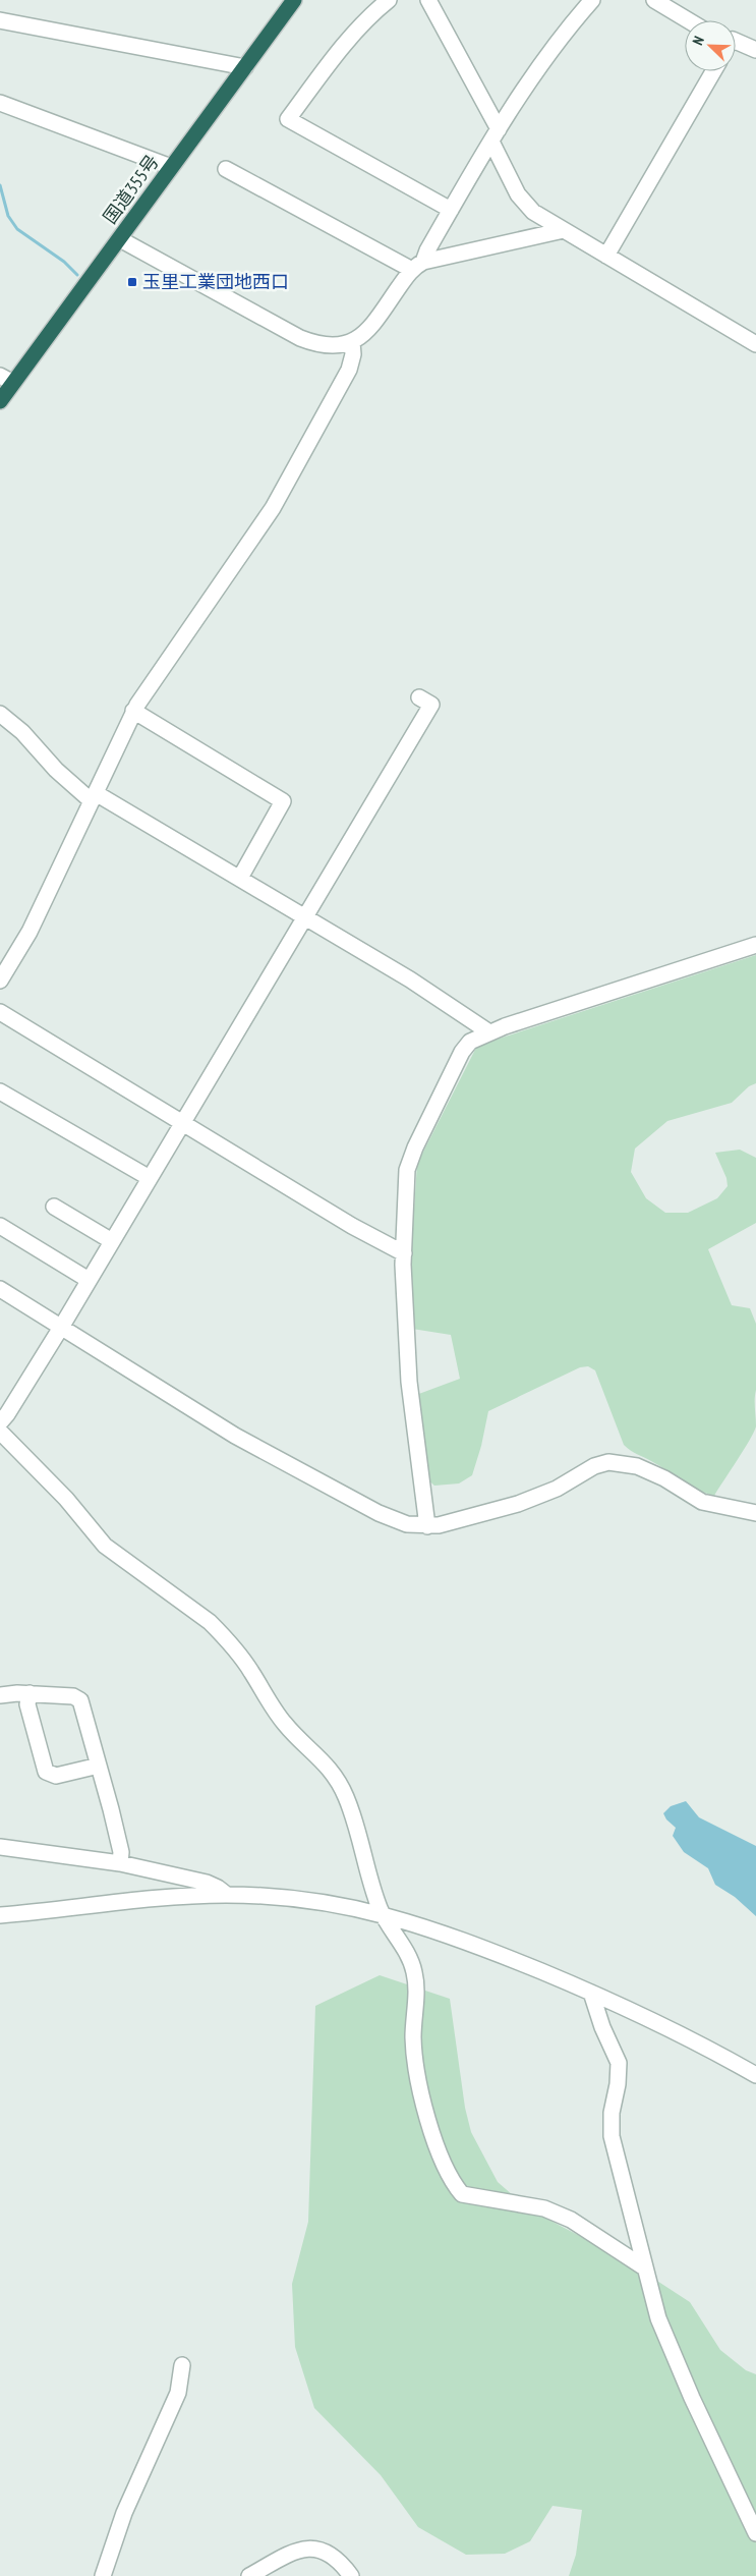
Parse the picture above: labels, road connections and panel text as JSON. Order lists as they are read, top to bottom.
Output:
{
  "streets": {
    "highway": ["国道355号"]
  },
  "places": {
    "transit": ["玉里工業団地西口"]
  },
  "north": "top left"
}
